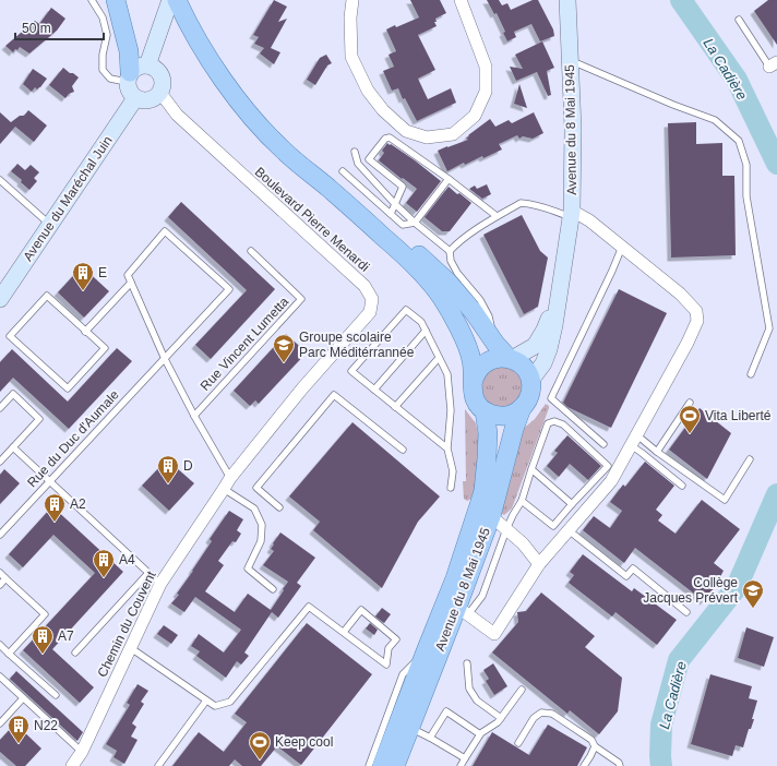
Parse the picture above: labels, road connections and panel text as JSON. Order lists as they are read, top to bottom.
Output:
{
  "streets": {
    "main road": ["Avenue du 8 Mai 1945", "Avenue du Maréchal Juin"],
    "street": ["Boulevard Pierre Menardi", "Chemin du Couvent"],
    "lane": ["Rue Vincent Lumetta", "Rue du Duc d'Aumale"]
  },
  "crossings": [
    ["Avenue du Maréchal Juin", "Boulevard Pierre Menardi"],
    ["Boulevard Pierre Menardi", "Chemin du Couvent"]
  ],
  "water": ["La Cadière"],
  "places": {
    "building": [
      "E",
      "D",
      "A2",
      "A4",
      "A7",
      "N22"
    ],
    "school or university": ["Groupe scolaire Parc Méditérrannée", "Collège Jacques Prévert"],
    "sports": ["Vita Liberté", "Keep cool"]
  },
  "scale_bar": "50 m"
}
